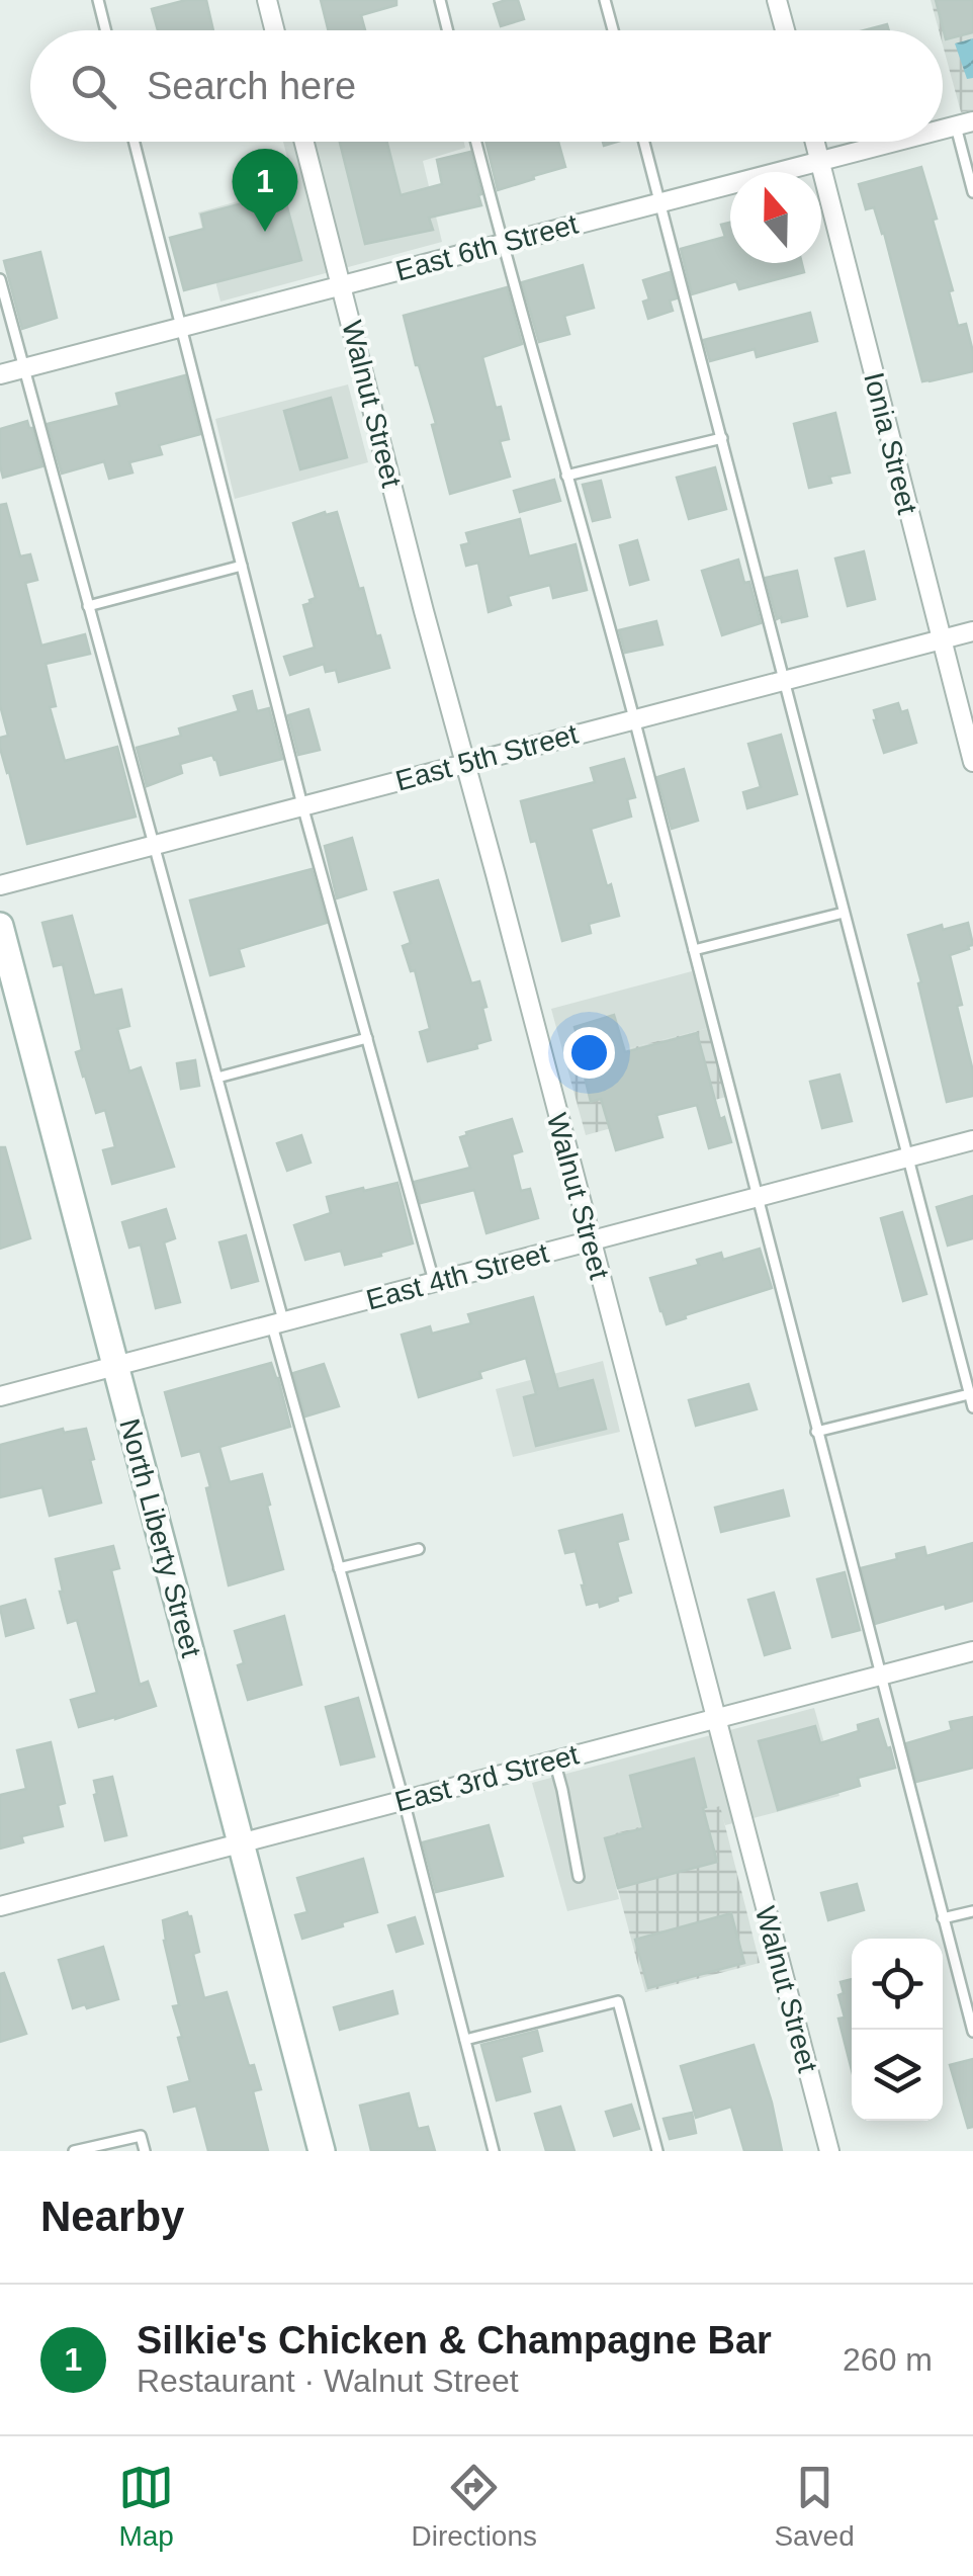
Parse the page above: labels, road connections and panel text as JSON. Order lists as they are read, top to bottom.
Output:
{
  "streets": {
    "street": [
      "East 6th Street",
      "Walnut Street",
      "Ionia Street",
      "East 5th Street",
      "East 4th Street",
      "North Liberty Street",
      "East 3rd Street"
    ]
  },
  "crossings": [
    ["East 6th Street", "Walnut Street"],
    ["East 6th Street", "Ionia Street"],
    ["Walnut Street", "East 5th Street"],
    ["Walnut Street", "East 4th Street"],
    ["Walnut Street", "East 3rd Street"],
    ["Ionia Street", "East 5th Street"],
    ["East 4th Street", "North Liberty Street"],
    ["North Liberty Street", "East 3rd Street"]
  ],
  "north": "top",
  "page": {
    "search": "Search here",
    "pins": "1",
    "heading": "Nearby",
    "list": [
      {
        "mark": "1",
        "name": "Silkie's Chicken & Champagne Bar",
        "note": "Restaurant · Walnut Street",
        "value": "260 m"
      }
    ],
    "nav": ["Map", "Directions", "Saved"]
  }
}
